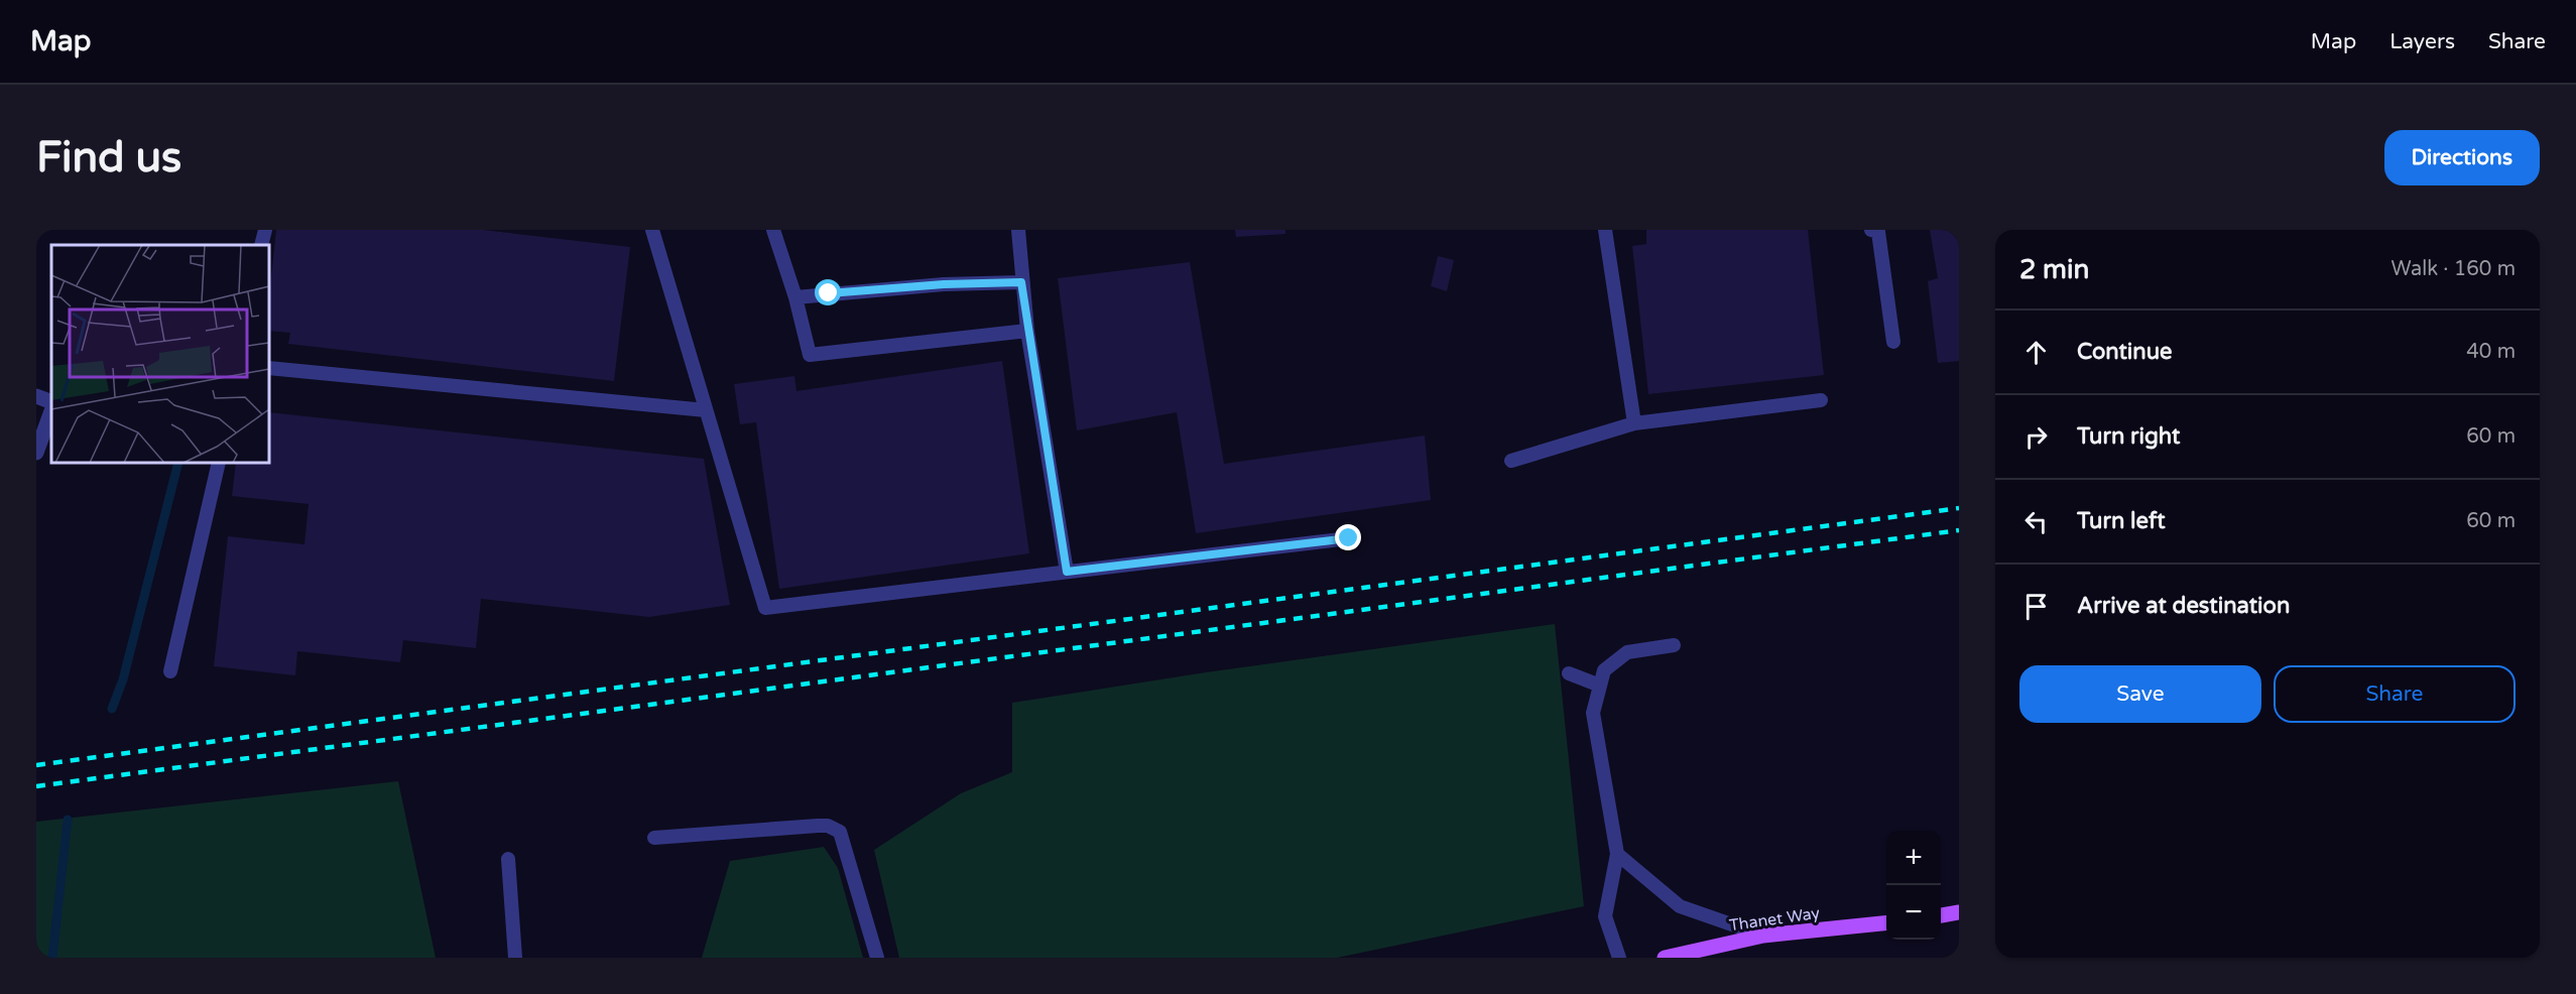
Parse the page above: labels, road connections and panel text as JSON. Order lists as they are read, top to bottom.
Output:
{
  "streets": {
    "main road": ["Thanet Way"]
  },
  "page": {
    "header": "Map",
    "nav": ["Map", "Layers", "Share"],
    "buttons": [
      "Directions",
      ["Save", "Share"]
    ],
    "title": "Find us",
    "heading": ["2 min", "Walk · 160 m"],
    "list": [
      ["Continue", "40 m"],
      ["Turn right", "60 m"],
      ["Turn left", "60 m"],
      "Arrive at destination"
    ],
    "map_buttons": ["+", "−"]
  }
}
